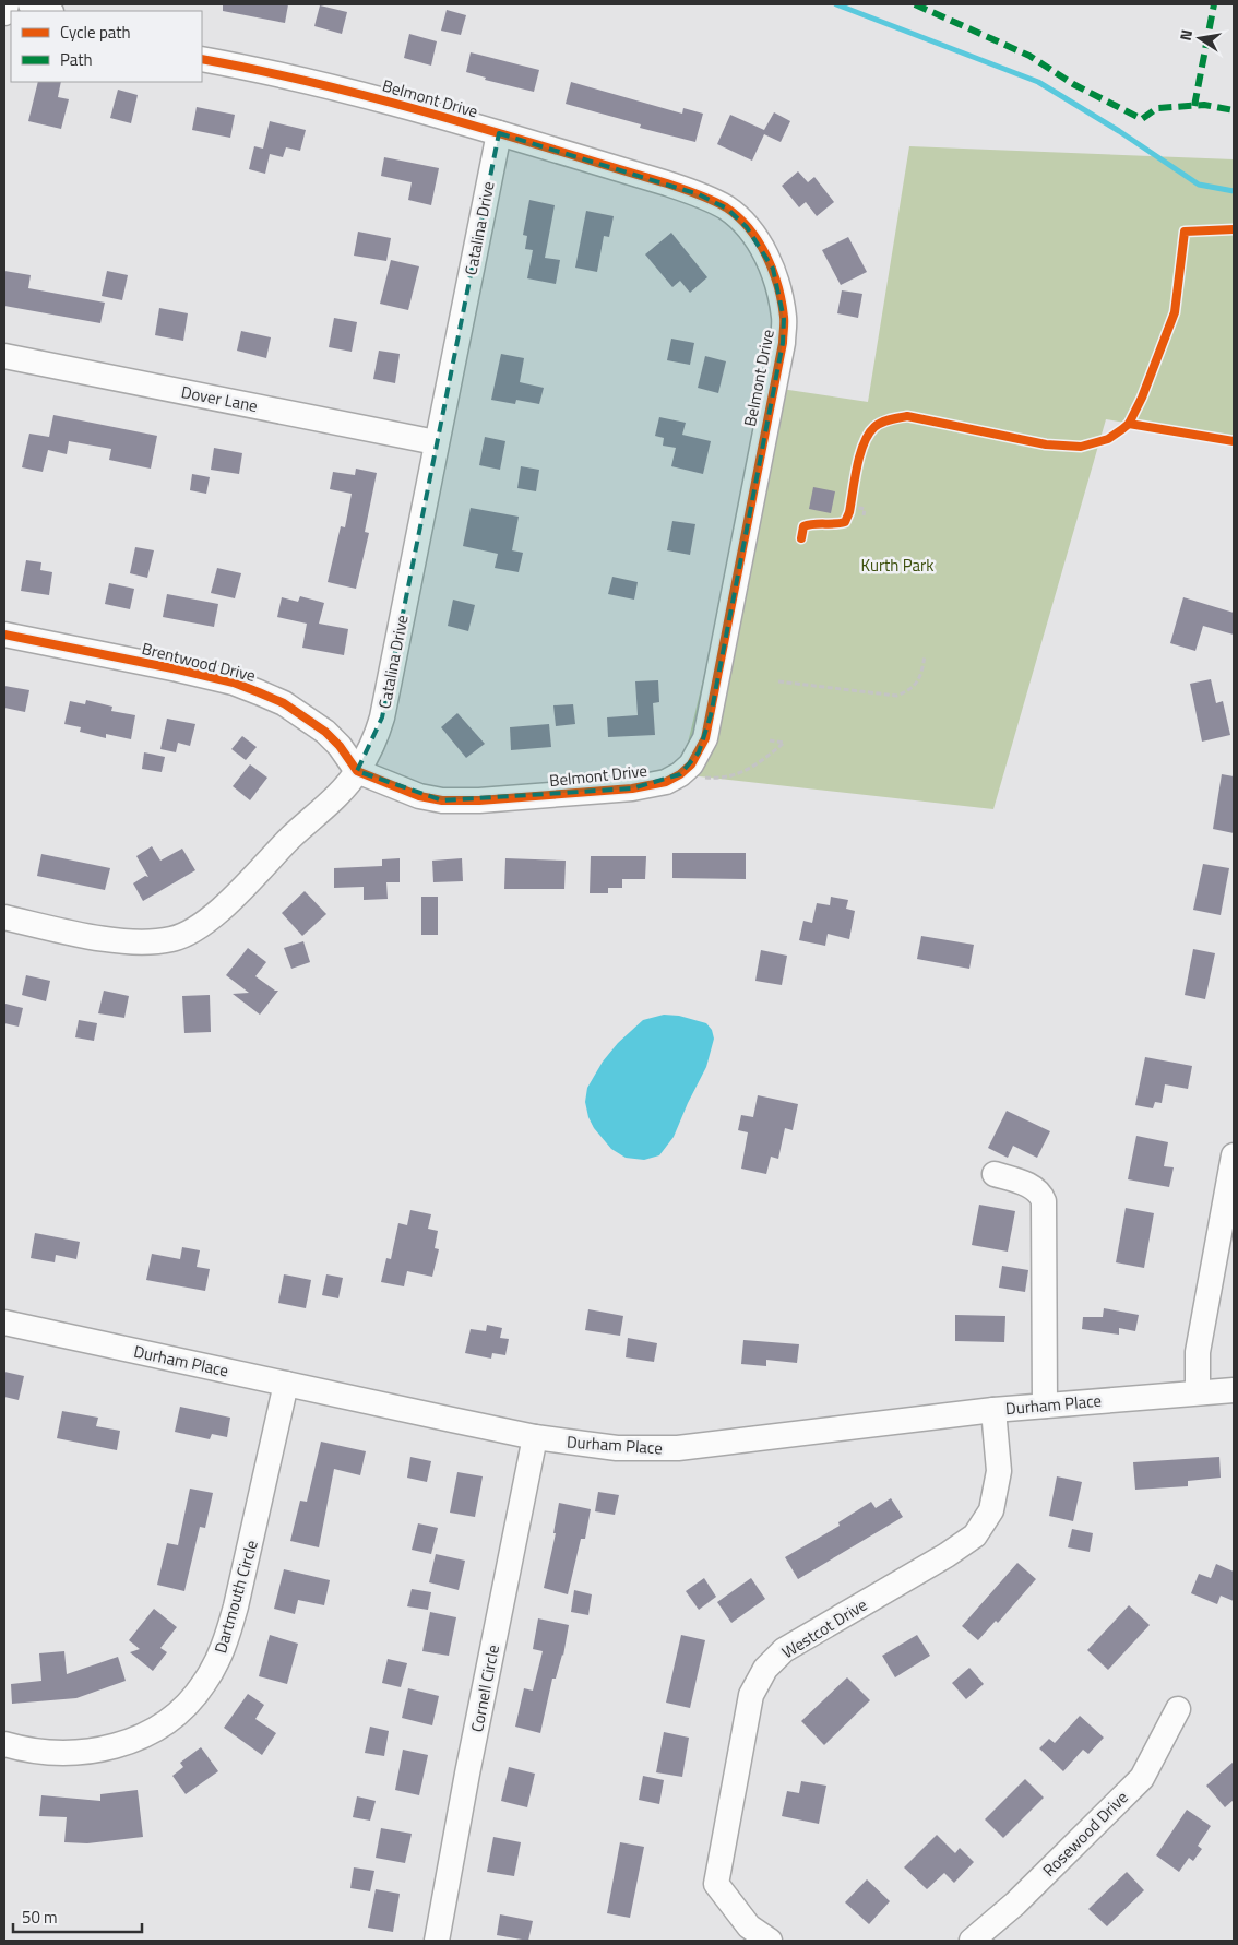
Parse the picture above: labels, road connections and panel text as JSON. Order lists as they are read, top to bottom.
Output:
{
  "streets": {
    "street": [
      "Belmont Drive",
      "Catalina Drive",
      "Dover Lane",
      "Brentwood Drive",
      "Durham Place",
      "Dartmouth Circle",
      "Westcot Drive",
      "Cornell Circle",
      "Rosewood Drive"
    ]
  },
  "crossings": [
    ["Belmont Drive", "Catalina Drive"],
    ["Belmont Drive", "Brentwood Drive"],
    ["Catalina Drive", "Dover Lane"],
    ["Catalina Drive", "Brentwood Drive"],
    ["Durham Place", "Dartmouth Circle"],
    ["Durham Place", "Westcot Drive"],
    ["Durham Place", "Cornell Circle"]
  ],
  "parks": ["Kurth Park"],
  "legend": ["Cycle path", "Path"],
  "scale_bar": "50 m",
  "north": "left"
}
